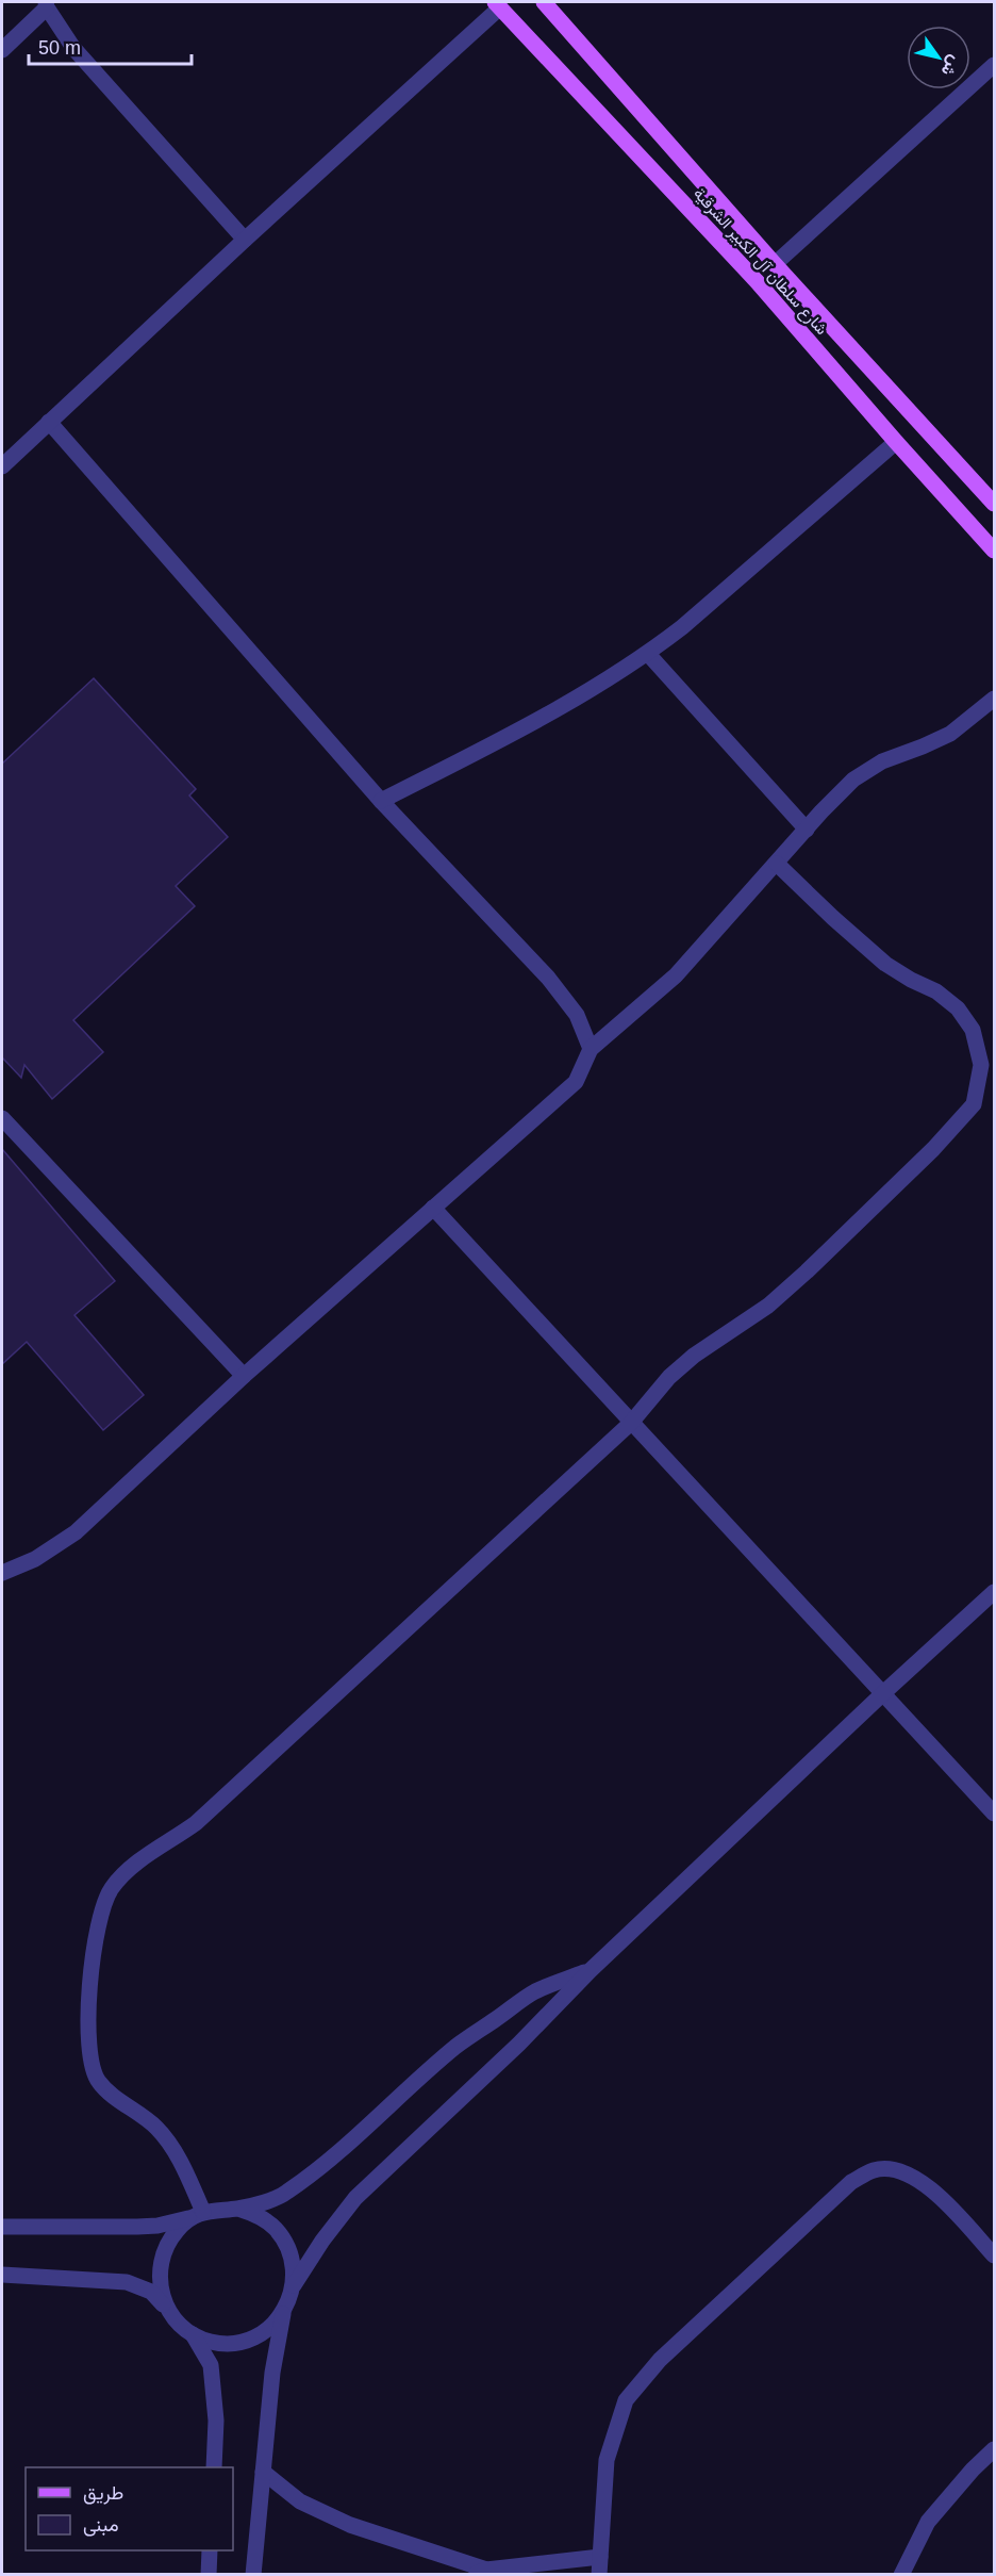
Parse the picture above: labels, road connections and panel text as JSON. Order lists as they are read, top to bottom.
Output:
{
  "streets": {
    "main road": ["شارع سلطان آل الكبير الشرقية"]
  },
  "legend": ["طريق", "مبنى"],
  "scale_bar": "50 m",
  "north": "bottom right"
}
